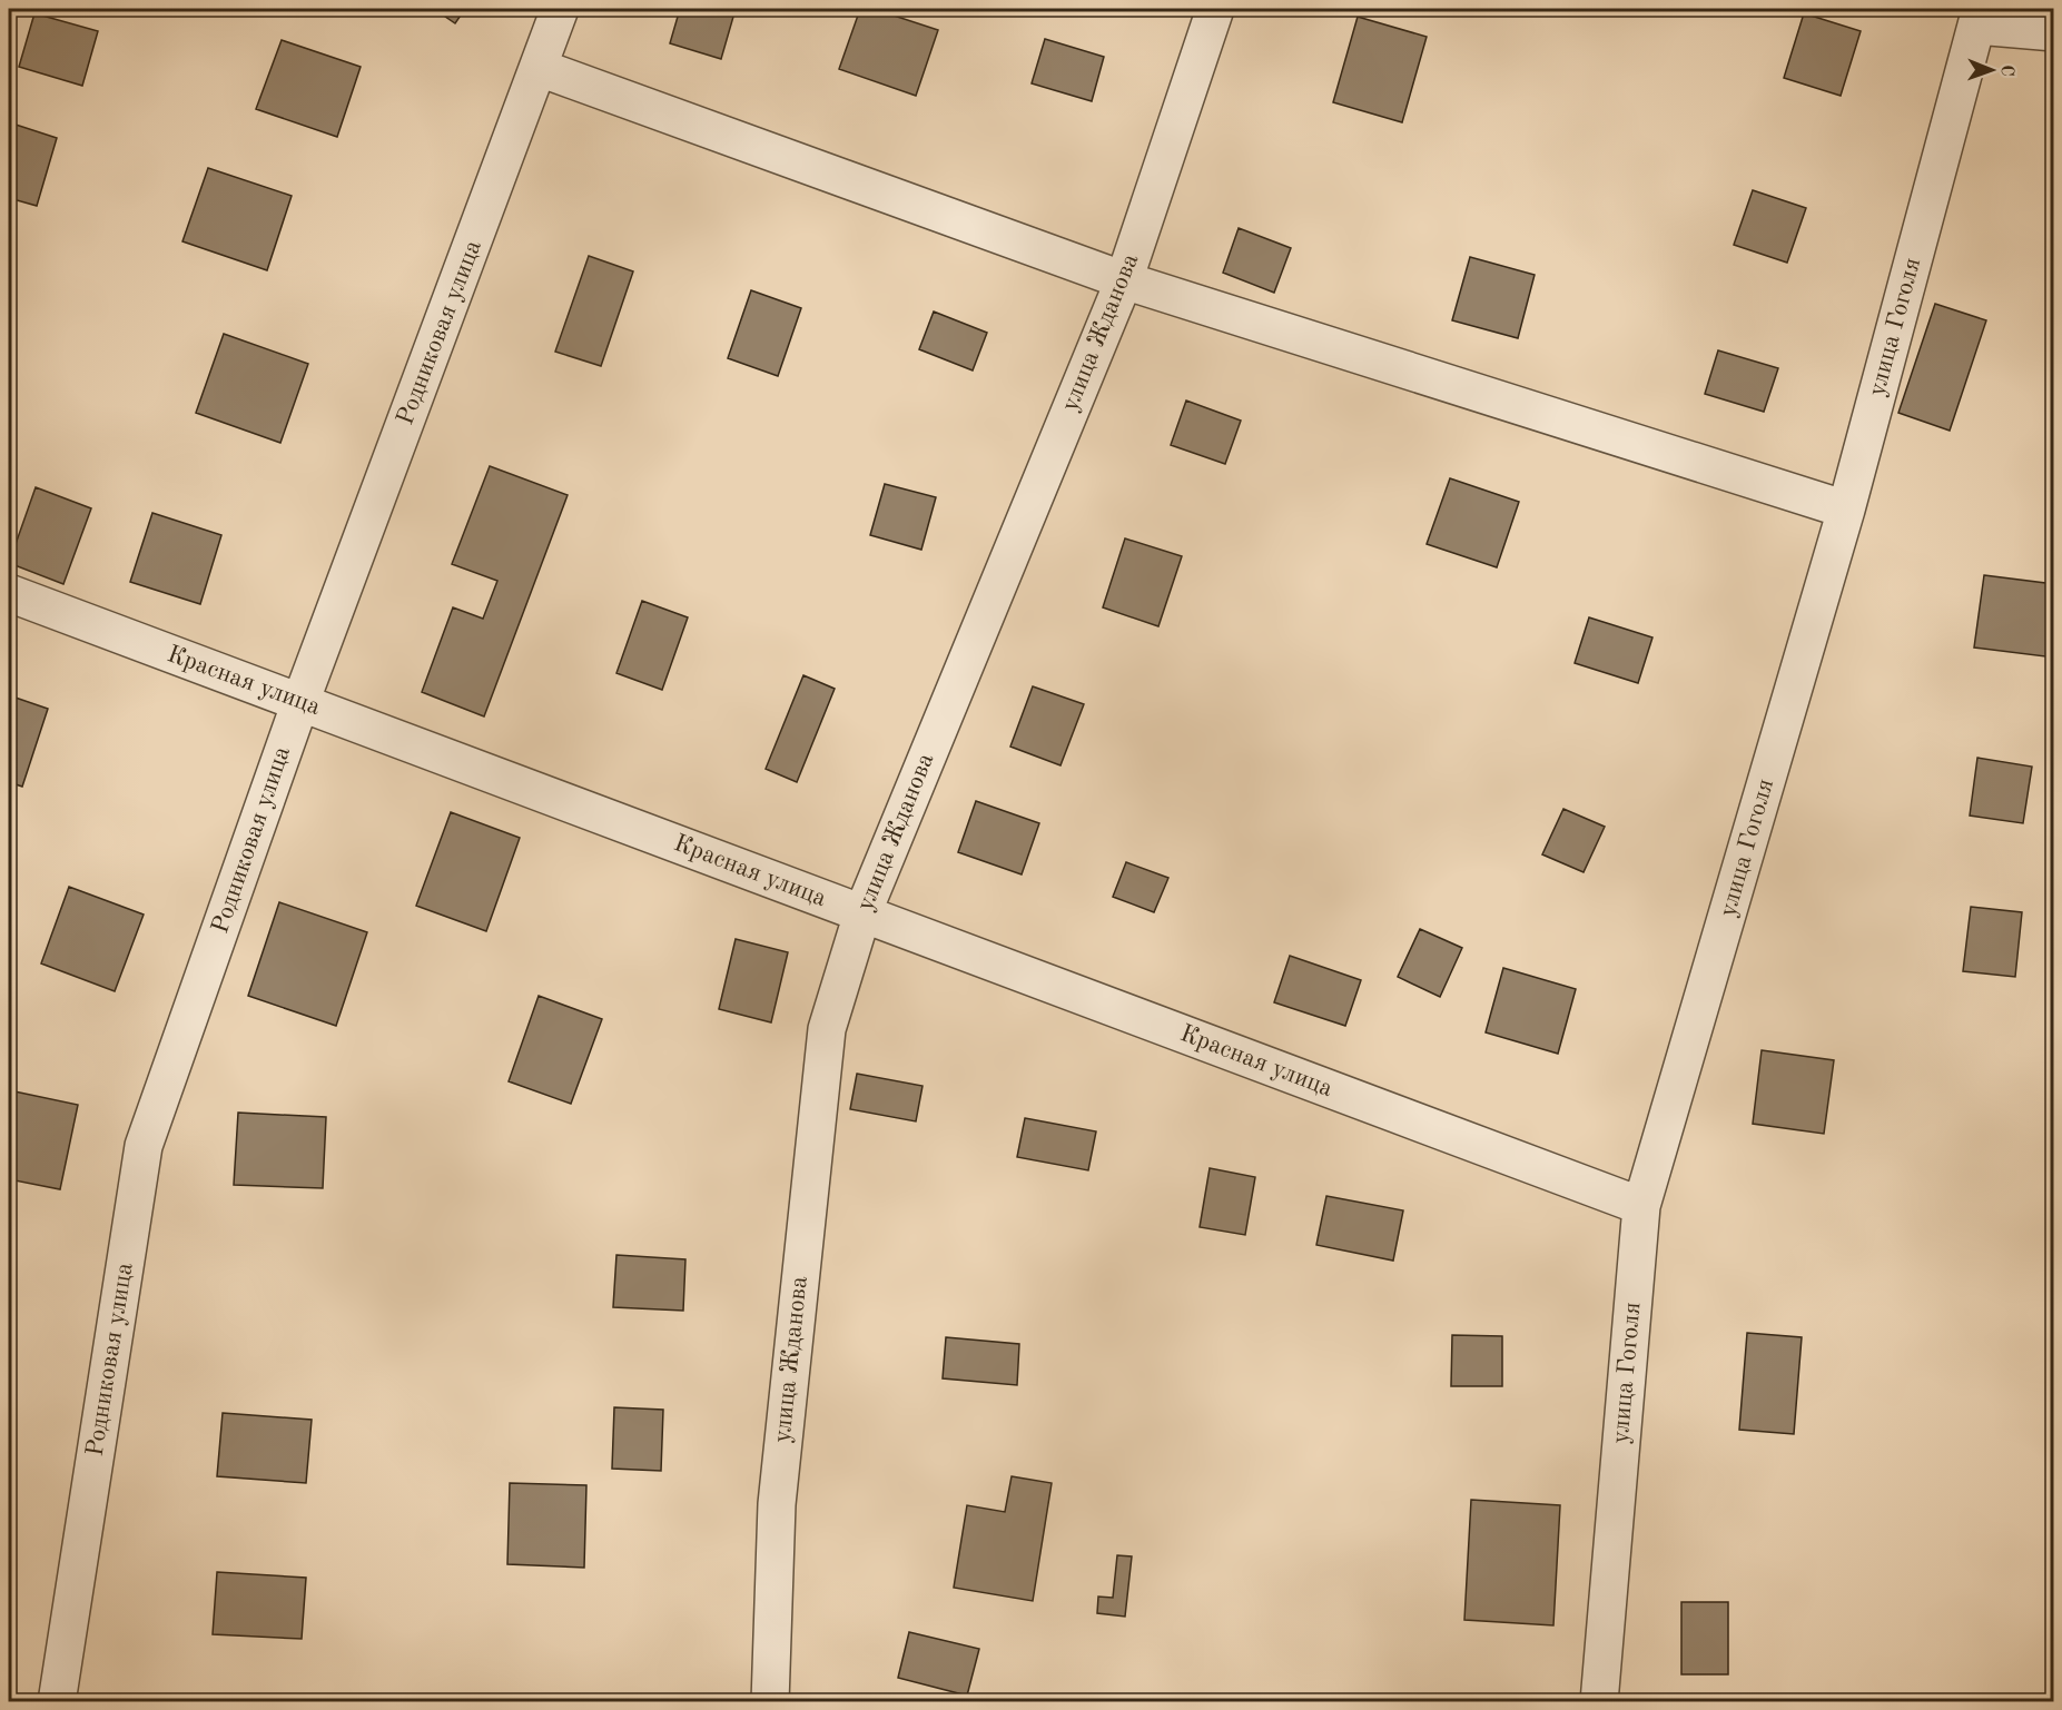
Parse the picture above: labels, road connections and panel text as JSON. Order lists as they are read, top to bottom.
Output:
{
  "streets": {
    "street": [
      "улица Гоголя",
      "Родниковая улица",
      "улица Жданова",
      "Красная улица"
    ]
  },
  "crossings": [
    ["улица Гоголя", "Красная улица"],
    ["Родниковая улица", "Красная улица"],
    ["улица Жданова", "Красная улица"]
  ],
  "north": "right"
}
